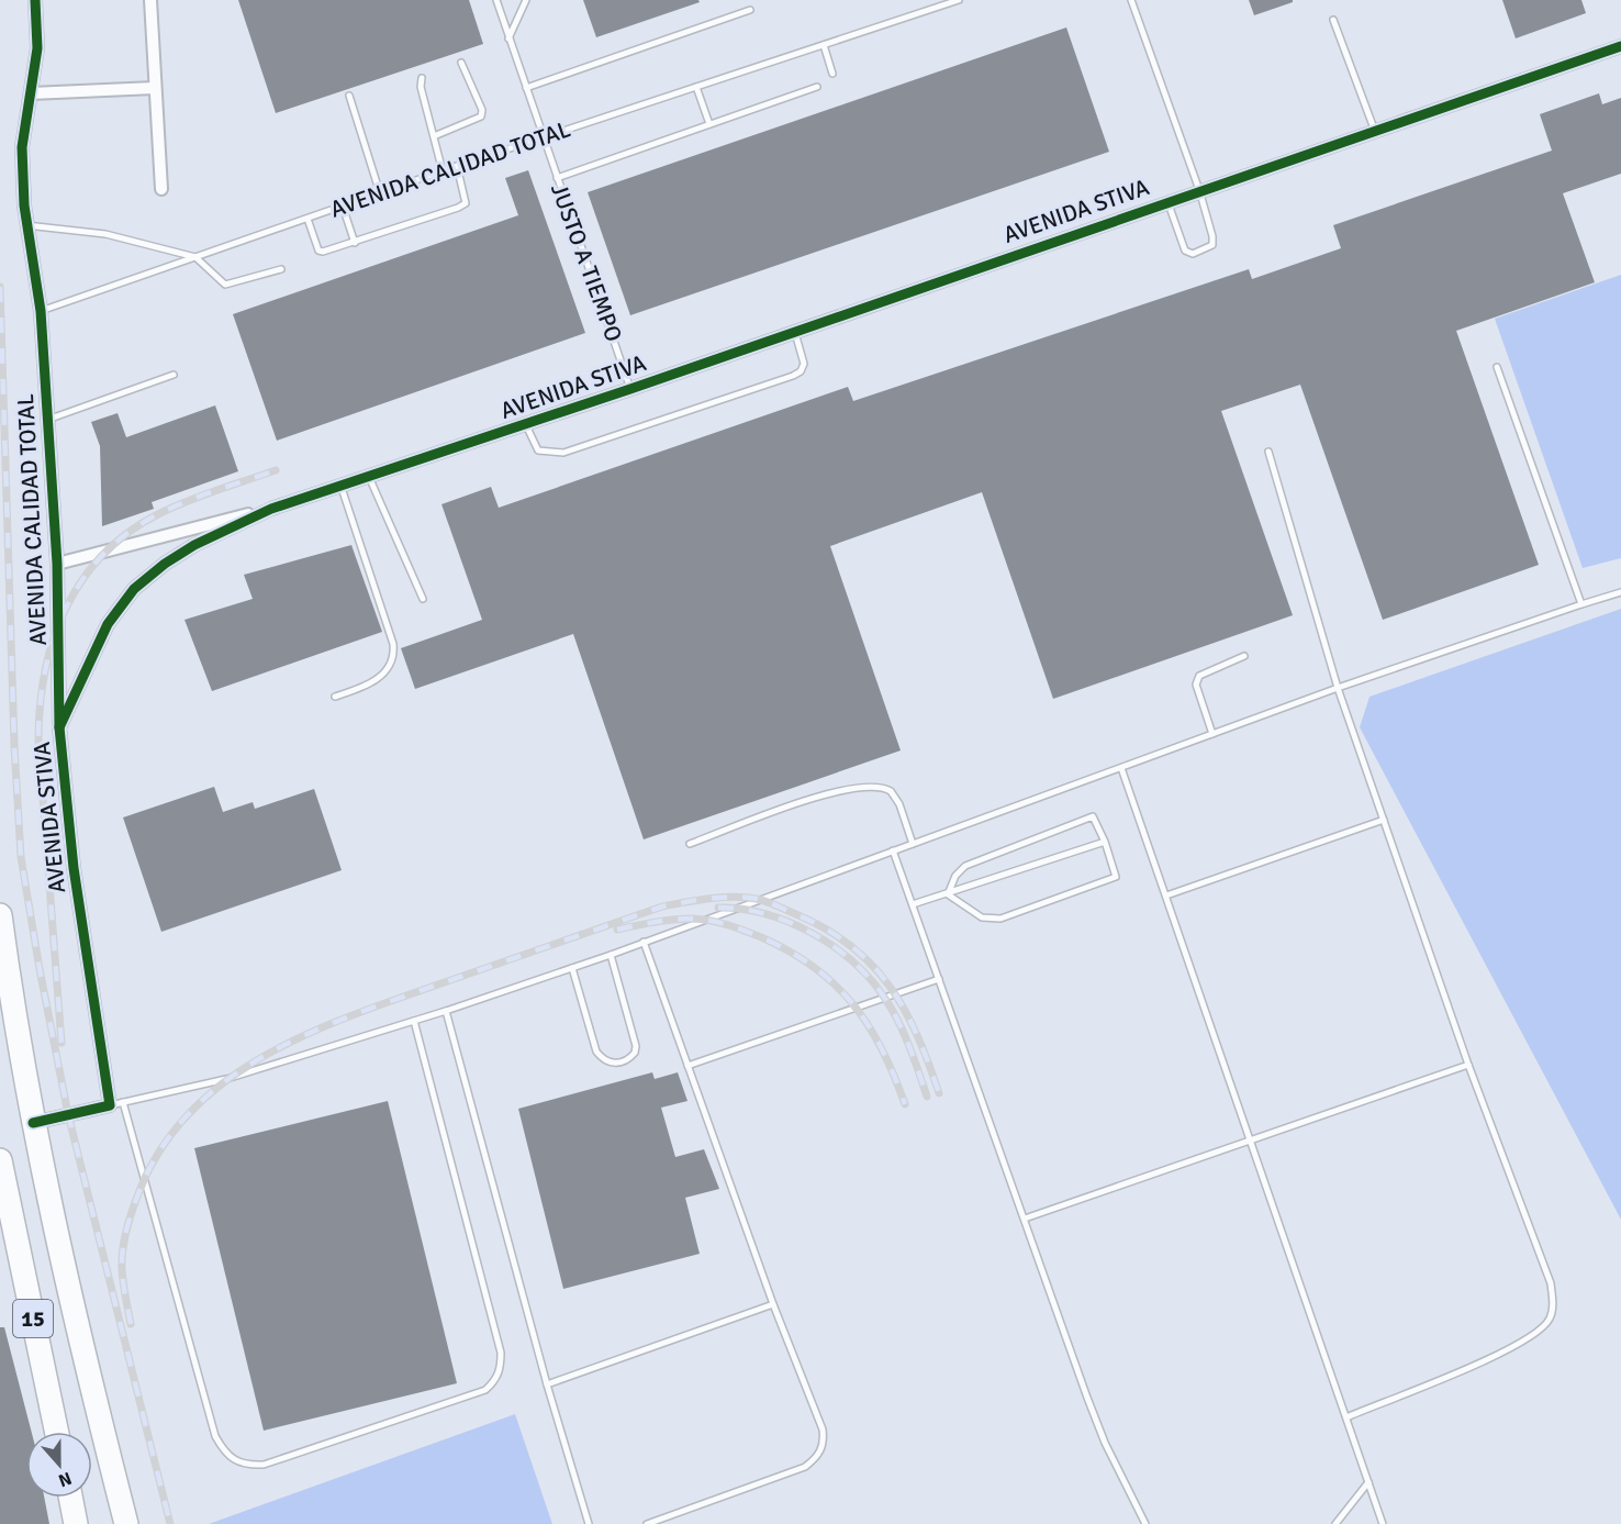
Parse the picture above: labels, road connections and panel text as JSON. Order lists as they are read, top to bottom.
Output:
{
  "streets": {
    "highway": ["15"],
    "street": ["AVENIDA CALIDAD TOTAL", "AVENIDA STIVA"],
    "lane": ["JUSTO A TIEMPO"]
  },
  "crossings": [
    ["AVENIDA CALIDAD TOTAL", "AVENIDA STIVA"],
    ["AVENIDA CALIDAD TOTAL", "JUSTO A TIEMPO"],
    ["AVENIDA STIVA", "JUSTO A TIEMPO"]
  ],
  "north": "bottom"
}
